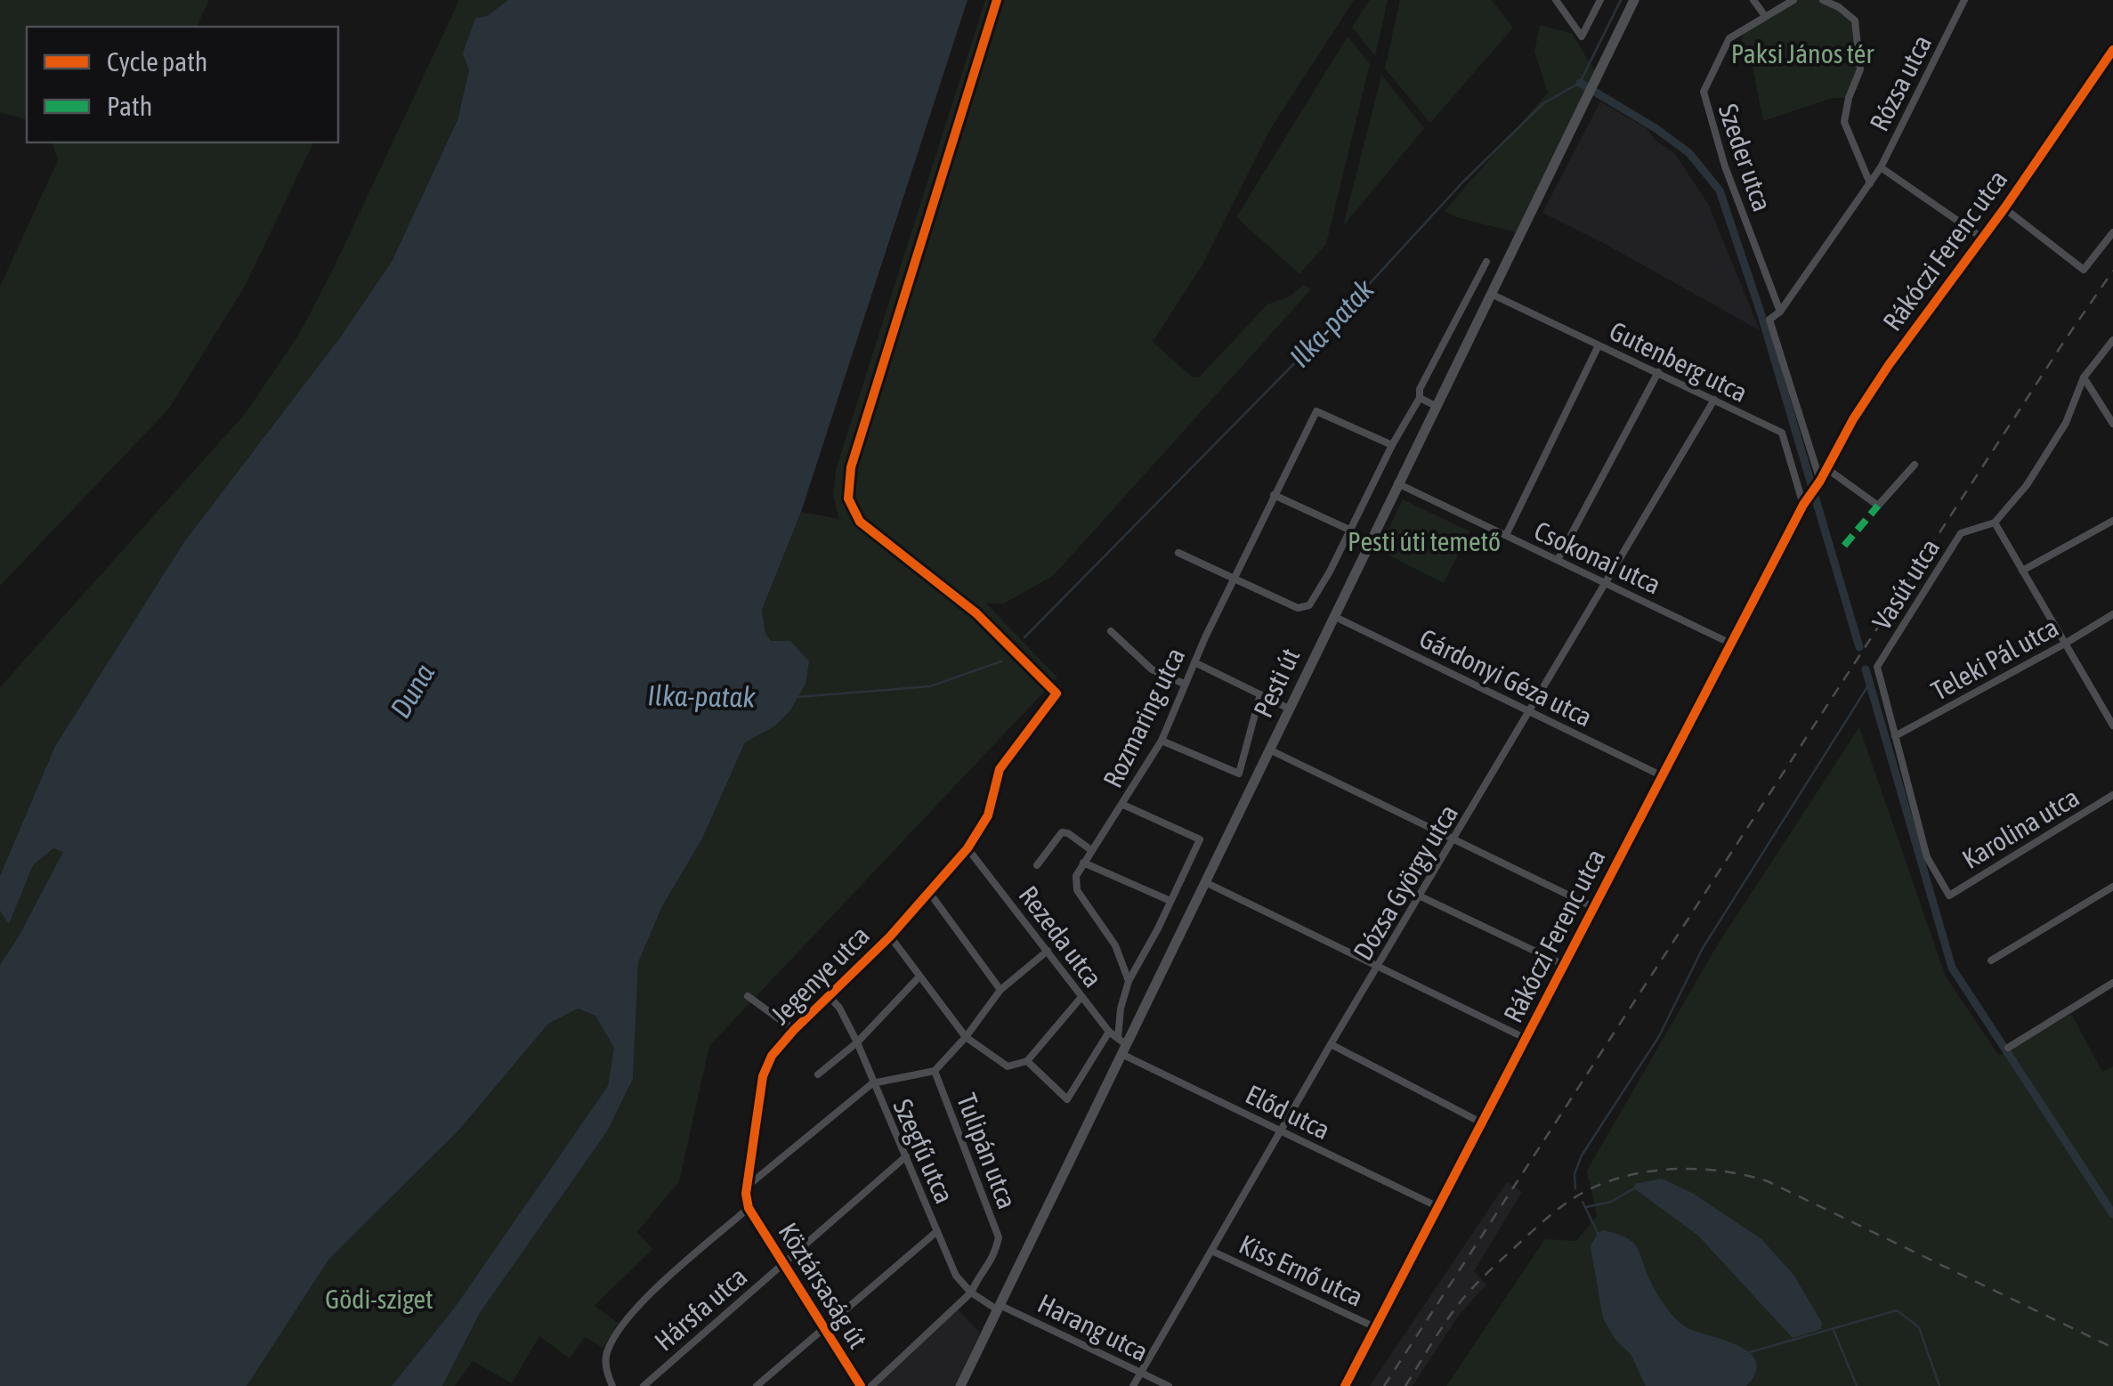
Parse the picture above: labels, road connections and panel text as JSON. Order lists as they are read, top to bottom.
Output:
{
  "streets": {
    "main road": ["Pesti út"],
    "street": [
      "Rózsa utca",
      "Szeder utca",
      "Rákóczi Ferenc utca",
      "Gutenberg utca",
      "Csokonai utca",
      "Vasút utca",
      "Teleki Pál utca",
      "Gárdonyi Géza utca",
      "Rozmaring utca",
      "Karolina utca",
      "Dózsa György utca",
      "Rezeda utca",
      "Jegenye utca",
      "Előd utca",
      "Szegfű utca",
      "Tulipán utca",
      "Kiss Ernő utca",
      "Köztársaság út",
      "Hársfa utca",
      "Harang utca"
    ]
  },
  "crossings": [
    ["Rózsa utca", "Szeder utca"],
    ["Rákóczi Ferenc utca", "Gutenberg utca"],
    ["Rákóczi Ferenc utca", "Csokonai utca"],
    ["Rákóczi Ferenc utca", "Gárdonyi Géza utca"],
    ["Rákóczi Ferenc utca", "Előd utca"],
    ["Rákóczi Ferenc utca", "Kiss Ernő utca"],
    ["Gutenberg utca", "Pesti út"],
    ["Gutenberg utca", "Dózsa György utca"],
    ["Csokonai utca", "Pesti út"],
    ["Csokonai utca", "Dózsa György utca"],
    ["Vasút utca", "Teleki Pál utca"],
    ["Vasút utca", "Karolina utca"],
    ["Gárdonyi Géza utca", "Pesti út"],
    ["Gárdonyi Géza utca", "Dózsa György utca"],
    ["Pesti út", "Rezeda utca"],
    ["Pesti út", "Előd utca"],
    ["Pesti út", "Szegfű utca"],
    ["Pesti út", "Harang utca"],
    ["Dózsa György utca", "Előd utca"],
    ["Dózsa György utca", "Kiss Ernő utca"],
    ["Dózsa György utca", "Harang utca"],
    ["Rezeda utca", "Jegenye utca"],
    ["Rezeda utca", "Előd utca"],
    ["Jegenye utca", "Szegfű utca"],
    ["Jegenye utca", "Köztársaság út"],
    ["Szegfű utca", "Tulipán utca"],
    ["Szegfű utca", "Hársfa utca"],
    ["Szegfű utca", "Harang utca"],
    ["Köztársaság út", "Hársfa utca"]
  ],
  "water": ["Ilka-patak", "Duna"],
  "parks": ["Paksi János tér", "Pesti úti temető", "Gödi-sziget"],
  "legend": ["Cycle path", "Path"]
}
